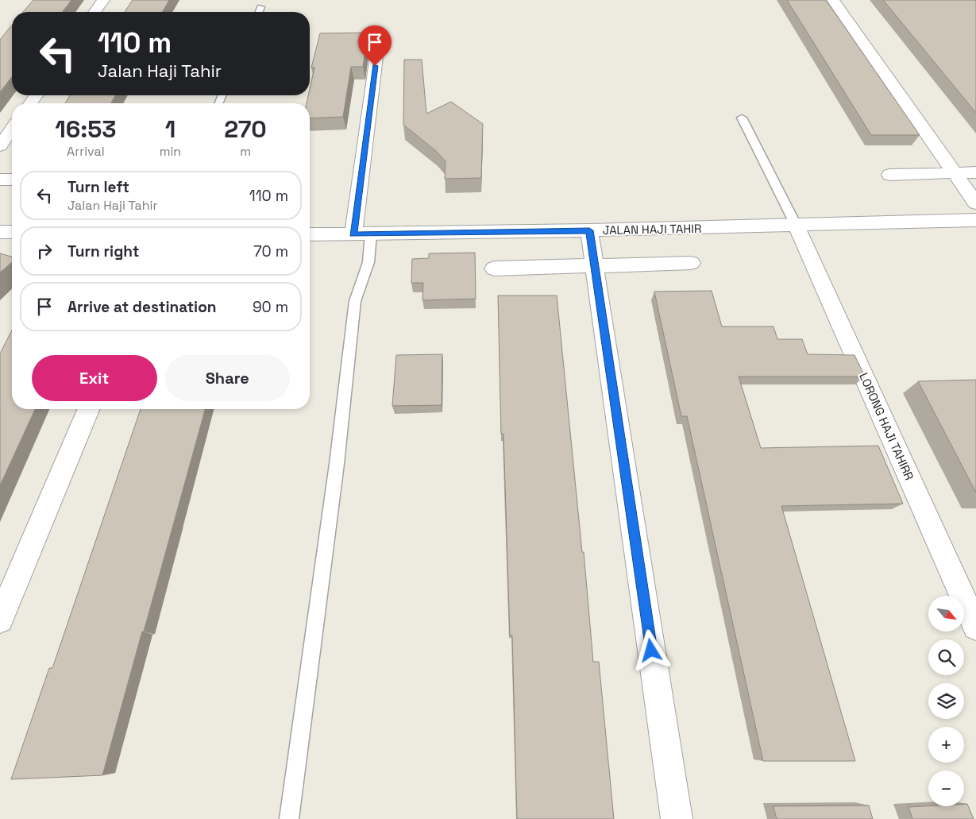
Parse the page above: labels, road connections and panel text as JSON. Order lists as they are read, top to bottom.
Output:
{
  "streets": {
    "street": ["JALAN HAJI TAHIR", "LORONG HAJI TAHIRR"]
  },
  "crossings": [
    ["JALAN HAJI TAHIR", "LORONG HAJI TAHIRR"]
  ],
  "north": "bottom right",
  "page": {
    "turn": ["110 m", "Jalan Haji Tahir"],
    "eta": [
      "16:53",
      "Arrival",
      "1",
      "min",
      "270",
      "m"
    ],
    "list": [
      {
        "name": "Turn left",
        "note": "Jalan Haji Tahir",
        "value": "110 m"
      },
      {
        "name": "Turn right",
        "value": "70 m"
      },
      {
        "name": "Arrive at destination",
        "value": "90 m"
      }
    ],
    "buttons": ["Exit", "Share"],
    "map_buttons": ["+", "−"]
  }
}
